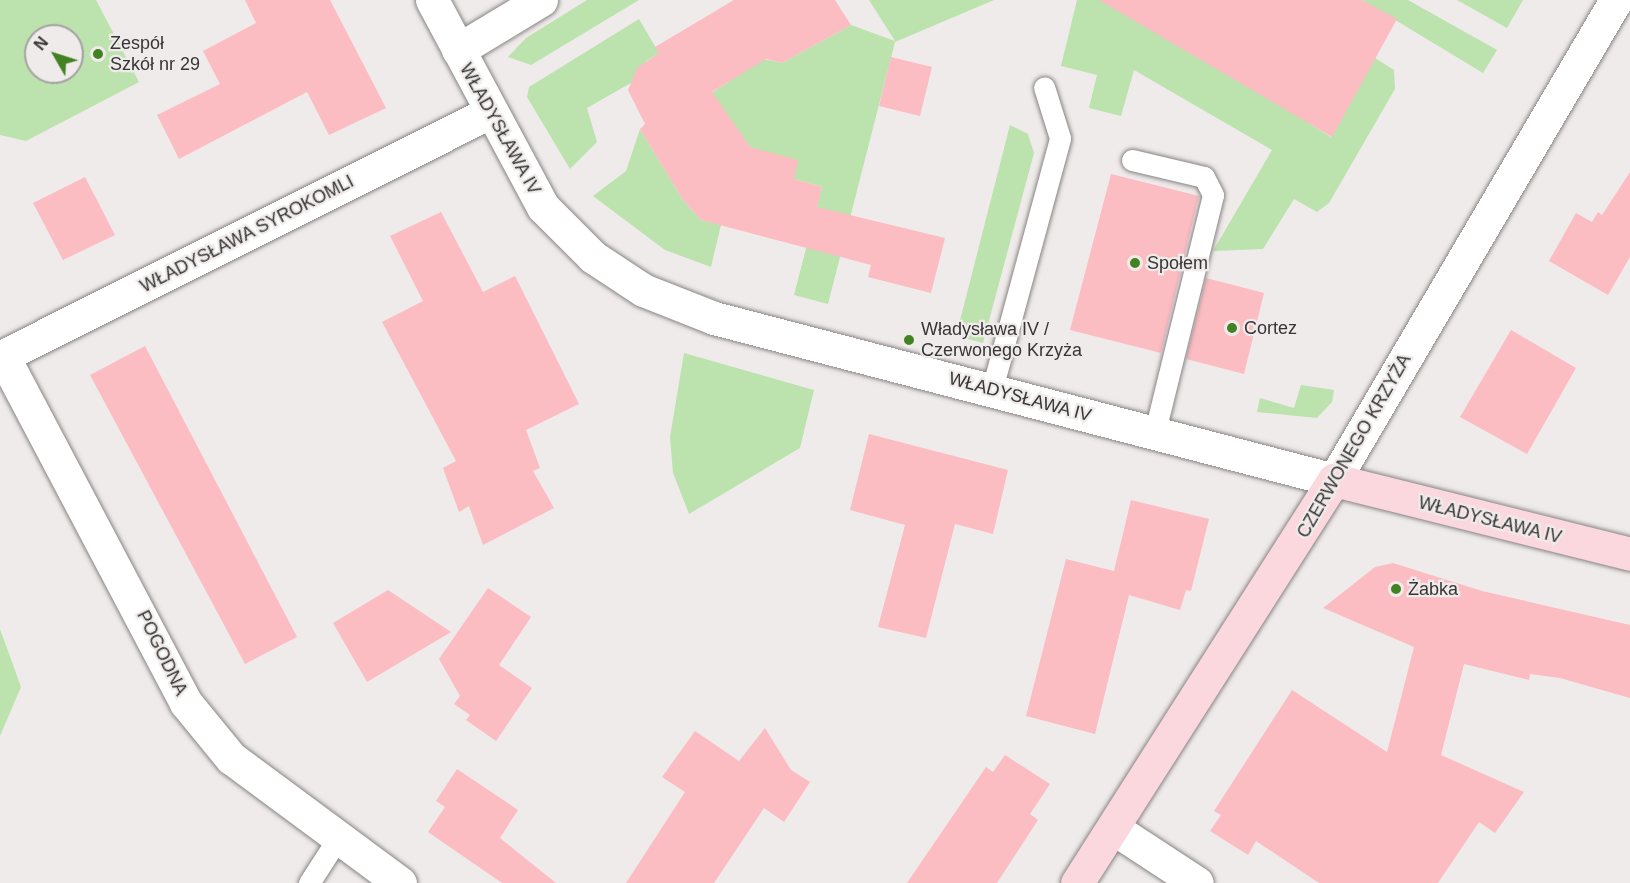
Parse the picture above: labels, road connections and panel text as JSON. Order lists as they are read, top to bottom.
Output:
{
  "streets": {
    "street": [
      "WŁADYSŁAWA IV",
      "WŁADYSŁAWA SYROKOMLI",
      "CZERWONEGO KRZYŻA",
      "POGODNA"
    ]
  },
  "crossings": [
    ["WŁADYSŁAWA IV", "WŁADYSŁAWA SYROKOMLI"],
    ["WŁADYSŁAWA IV", "CZERWONEGO KRZYŻA"],
    ["WŁADYSŁAWA SYROKOMLI", "POGODNA"]
  ],
  "places": [
    "Zespół Szkół nr 29",
    "Społem",
    "Cortez",
    "Władysława IV / Czerwonego Krzyża",
    "Żabka"
  ],
  "north": "top left"
}
